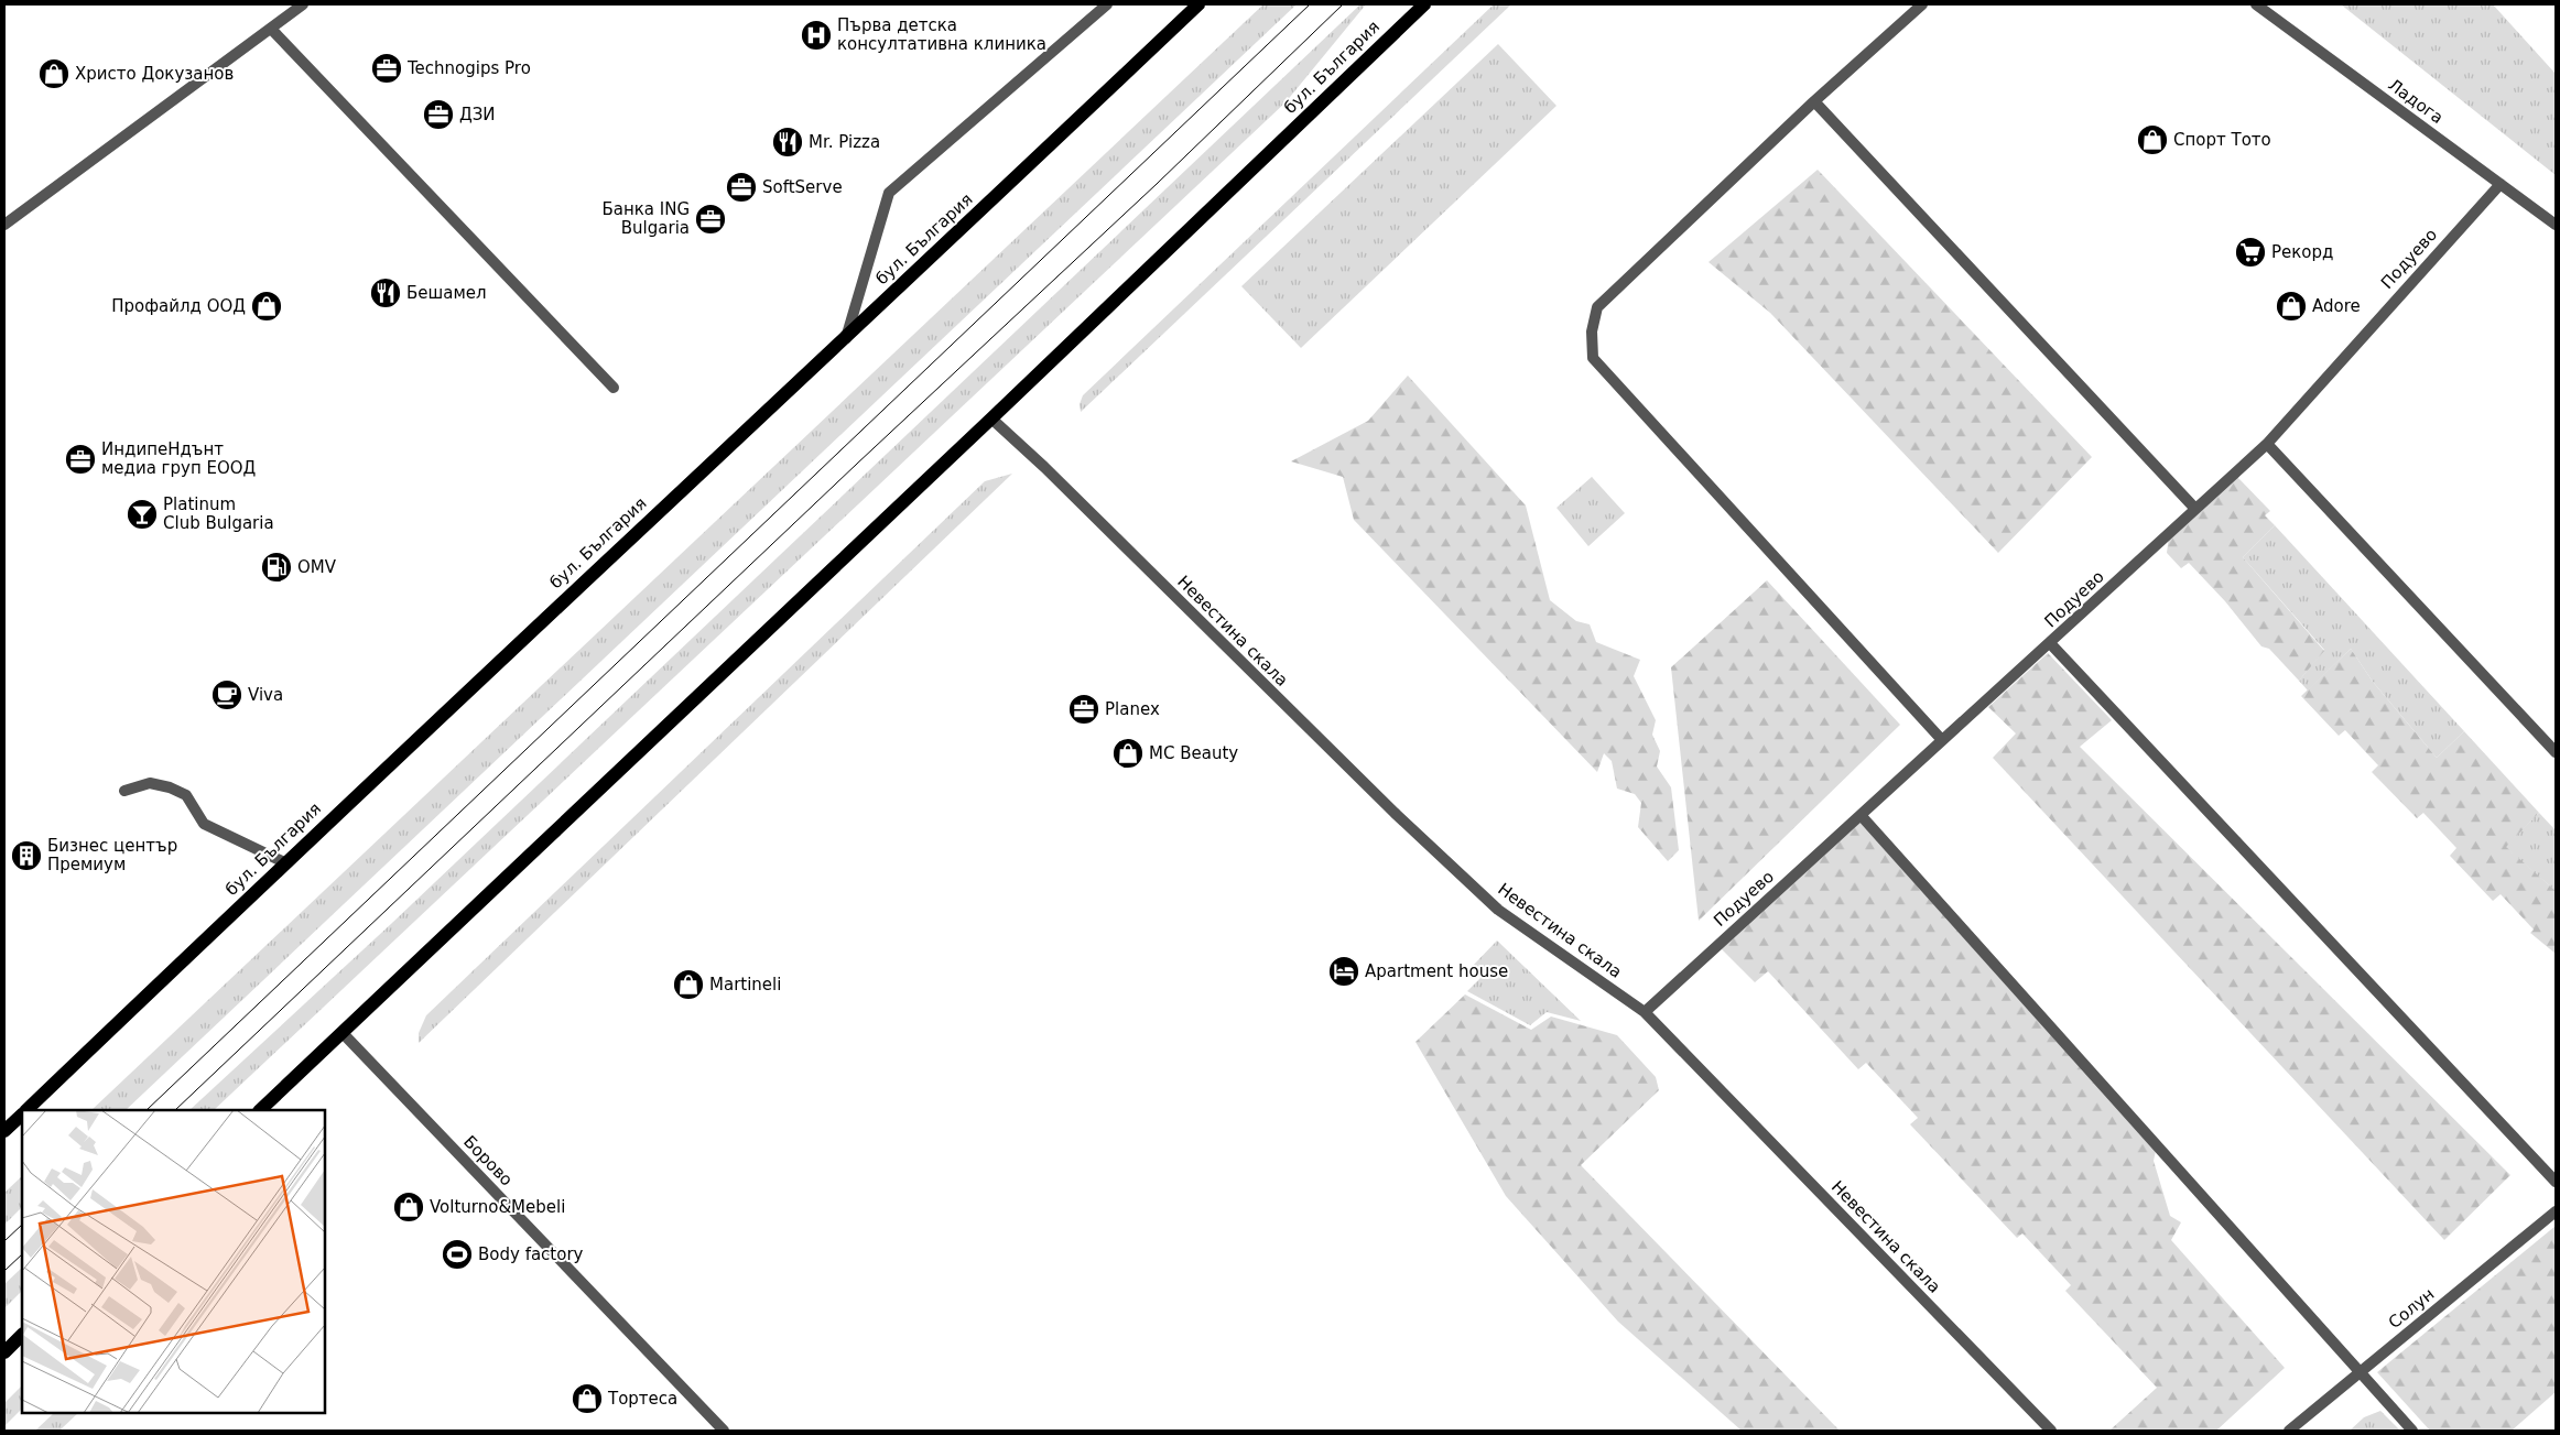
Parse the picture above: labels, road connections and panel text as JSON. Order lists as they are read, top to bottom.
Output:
{
  "streets": {
    "main road": ["бул. България"],
    "street": [
      "Ладога",
      "Подуево",
      "Невестина скала",
      "Борово",
      "Солун"
    ]
  },
  "crossings": [
    ["бул. България", "Невестина скала"],
    ["бул. България", "Борово"],
    ["Ладога", "Подуево"],
    ["Подуево", "Невестина скала"]
  ],
  "places": {
    "hospital": ["Първа детска консултативна клиника"],
    "office": [
      "Technogips Pro",
      "ДЗИ",
      "SoftServe",
      "Банка ING Bulgaria",
      "ИндипеНдънт медиа груп ЕООД",
      "Planex"
    ],
    "shop": [
      "Христо Докузанов",
      "Спорт Тото",
      "Профайлд ООД",
      "Adore",
      "MC Beauty",
      "Martineli",
      "Volturno&Mebeli",
      "Тортеса"
    ],
    "restaurant": ["Mr. Pizza", "Бешамел"],
    "supermarket": ["Рекорд"],
    "bar": ["Platinum Club Bulgaria"],
    "fuel station": ["OMV"],
    "cafe": ["Viva"],
    "building": ["Бизнес център Премиум"],
    "hotel": ["Apartment house"],
    "sports": ["Body factory"]
  }
}
